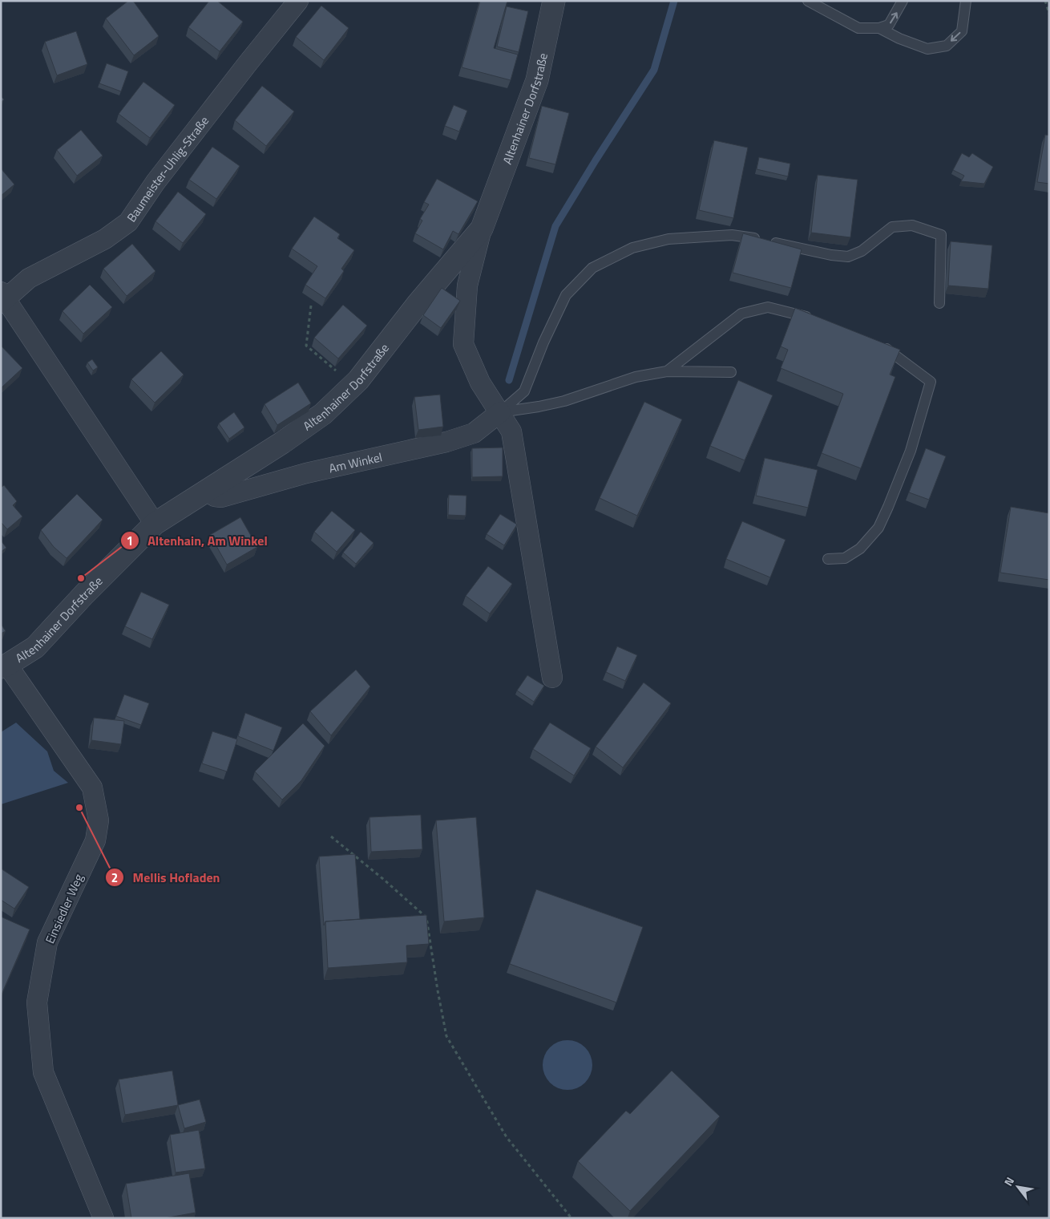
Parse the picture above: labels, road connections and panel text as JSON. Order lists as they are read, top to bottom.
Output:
{
  "streets": {
    "street": [
      "Altenhainer Dorfstraße",
      "Baumeister-Uhlig-Straße",
      "Am Winkel",
      "Einsiedler Weg"
    ]
  },
  "crossings": [
    ["Altenhainer Dorfstraße", "Baumeister-Uhlig-Straße"],
    ["Altenhainer Dorfstraße", "Am Winkel"],
    ["Altenhainer Dorfstraße", "Einsiedler Weg"]
  ],
  "places": ["Altenhain, Am Winkel", "Mellis Hofladen"],
  "north": "top left"
}
